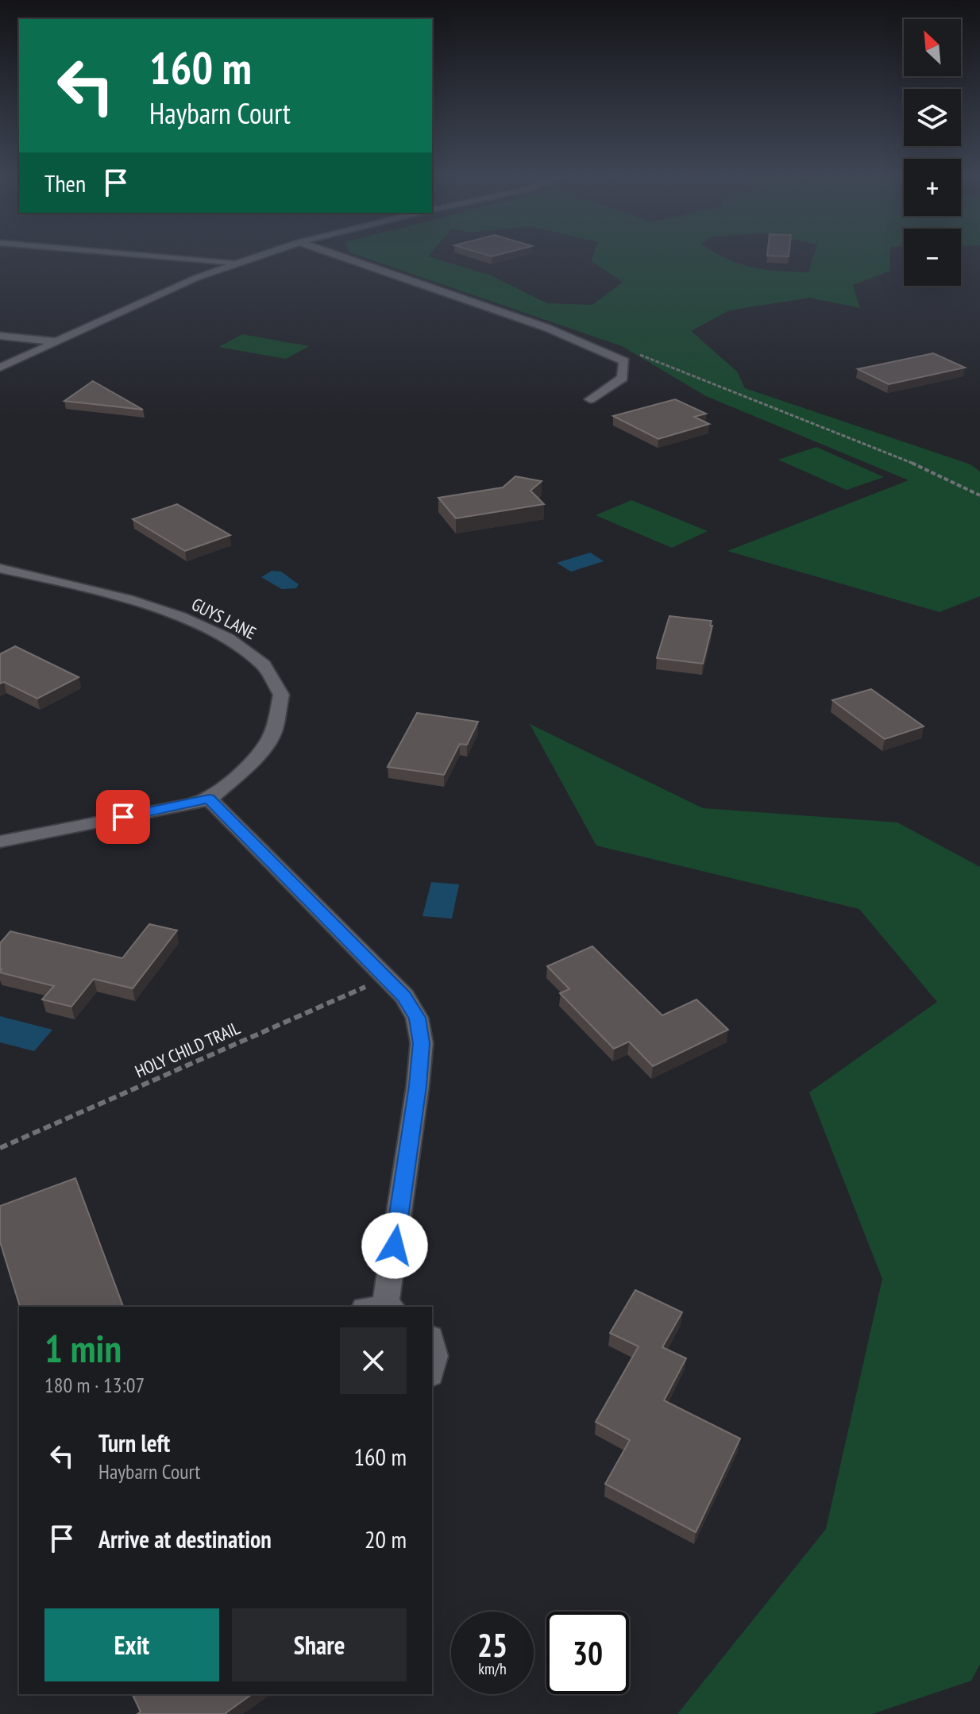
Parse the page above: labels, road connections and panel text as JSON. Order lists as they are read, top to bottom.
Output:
{
  "streets": {
    "street": ["GUYS LANE"],
    "path": ["HOLY CHILD TRAIL"]
  },
  "north": "top left",
  "page": {
    "map_buttons": ["+", "−"],
    "turn": ["160 m", "Haybarn Court"],
    "then": "Then",
    "heading": ["1 min", "180 m · 13:07"],
    "list": [
      {
        "name": "Turn left",
        "note": "Haybarn Court",
        "value": "160 m"
      },
      {
        "name": "Arrive at destination",
        "value": "20 m"
      }
    ],
    "buttons": ["Exit", "Share"],
    "speed": "25 km/h",
    "limit": "30"
  }
}
